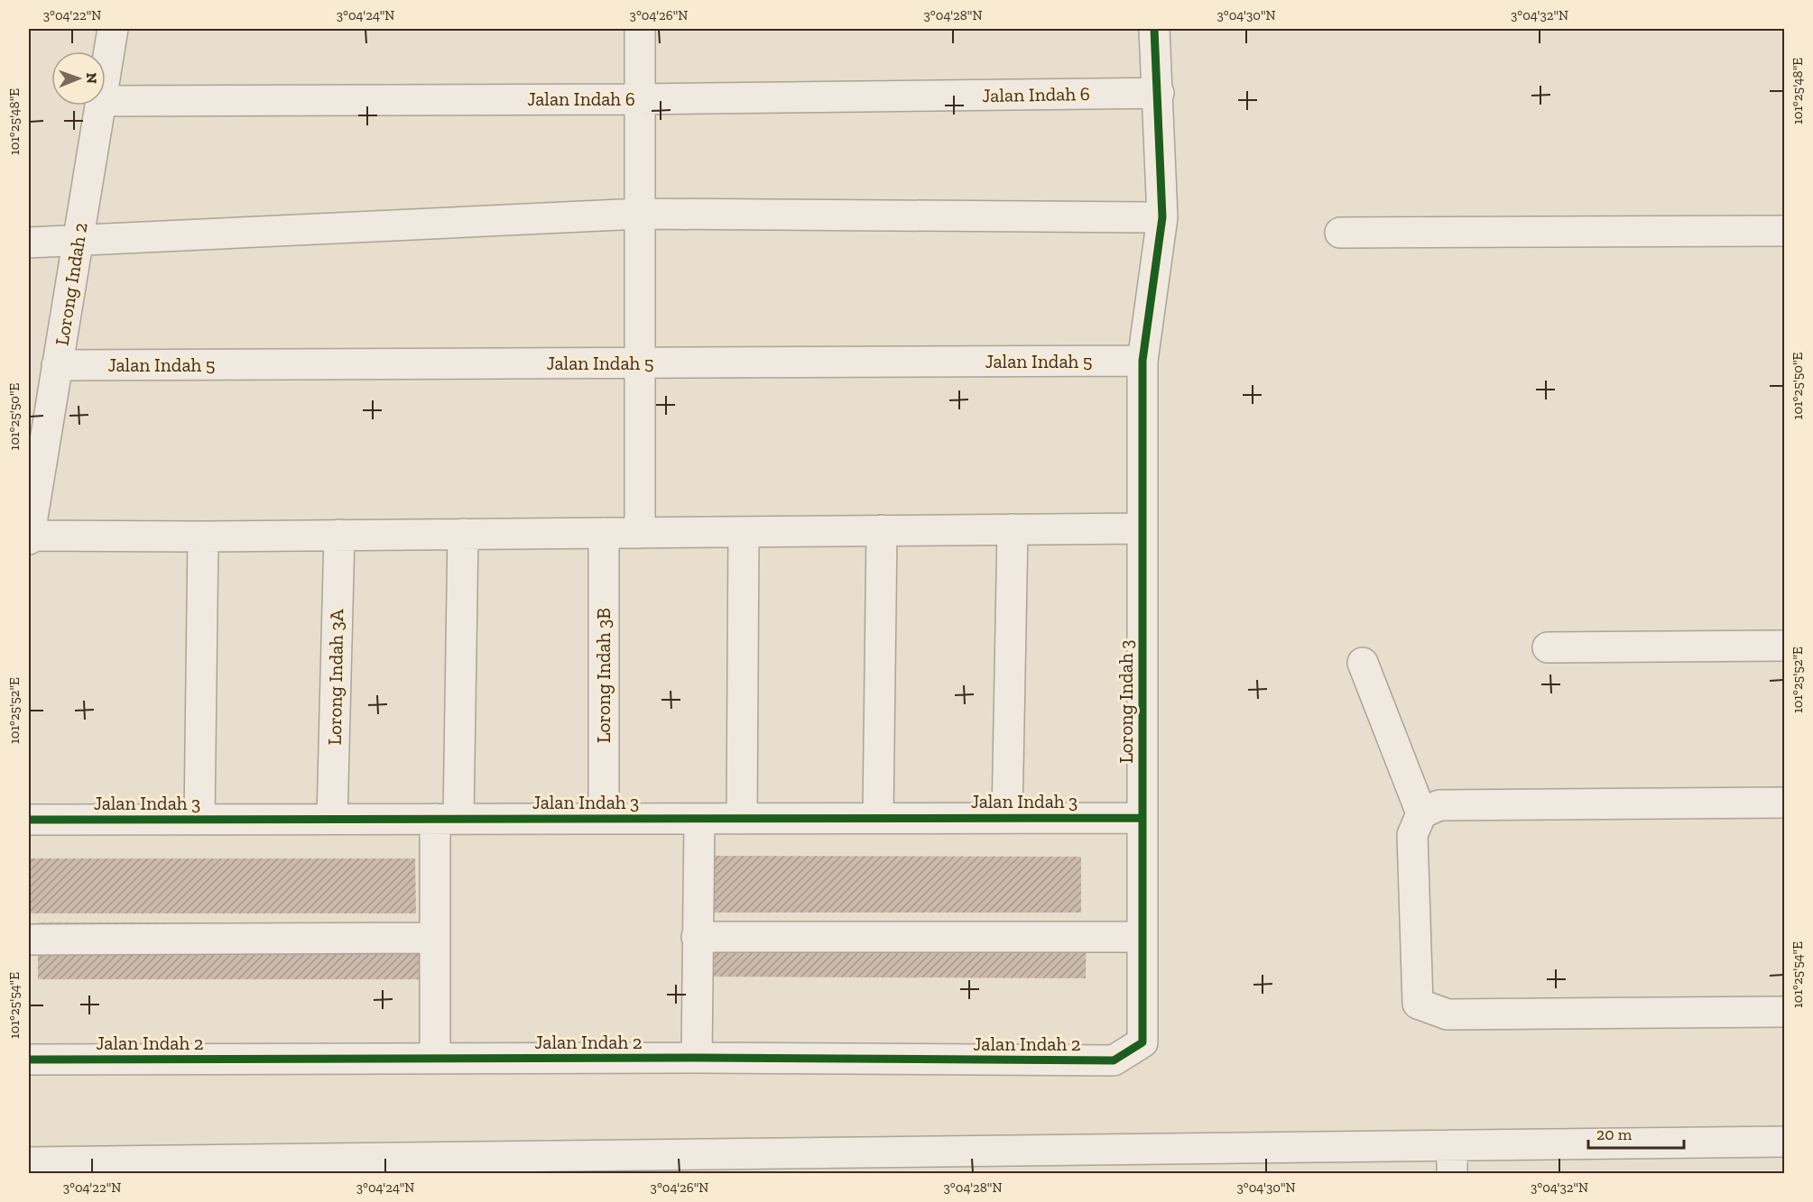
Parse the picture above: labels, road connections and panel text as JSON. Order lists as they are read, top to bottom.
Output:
{
  "streets": {
    "street": [
      "Jalan Indah 6",
      "Lorong Indah 2",
      "Jalan Indah 5",
      "Lorong Indah 3B",
      "Lorong Indah 3A",
      "Lorong Indah 3",
      "Jalan Indah 3",
      "Jalan Indah 2"
    ]
  },
  "crossings": [
    ["Jalan Indah 6", "Lorong Indah 3"],
    ["Lorong Indah 2", "Jalan Indah 5"],
    ["Jalan Indah 5", "Lorong Indah 3"],
    ["Lorong Indah 3B", "Jalan Indah 3"],
    ["Lorong Indah 3A", "Jalan Indah 3"],
    ["Lorong Indah 3", "Jalan Indah 3"],
    ["Lorong Indah 3", "Jalan Indah 2"]
  ],
  "scale_bar": "20 m",
  "north": "right",
  "coordinates": [
    "3°04'22\"N",
    "3°04'24\"N",
    "3°04'26\"N",
    "3°04'28\"N",
    "3°04'30\"N",
    "3°04'32\"N",
    "101°25'48\"E",
    "101°25'50\"E",
    "101°25'52\"E",
    "101°25'54\"E"
  ]
}
